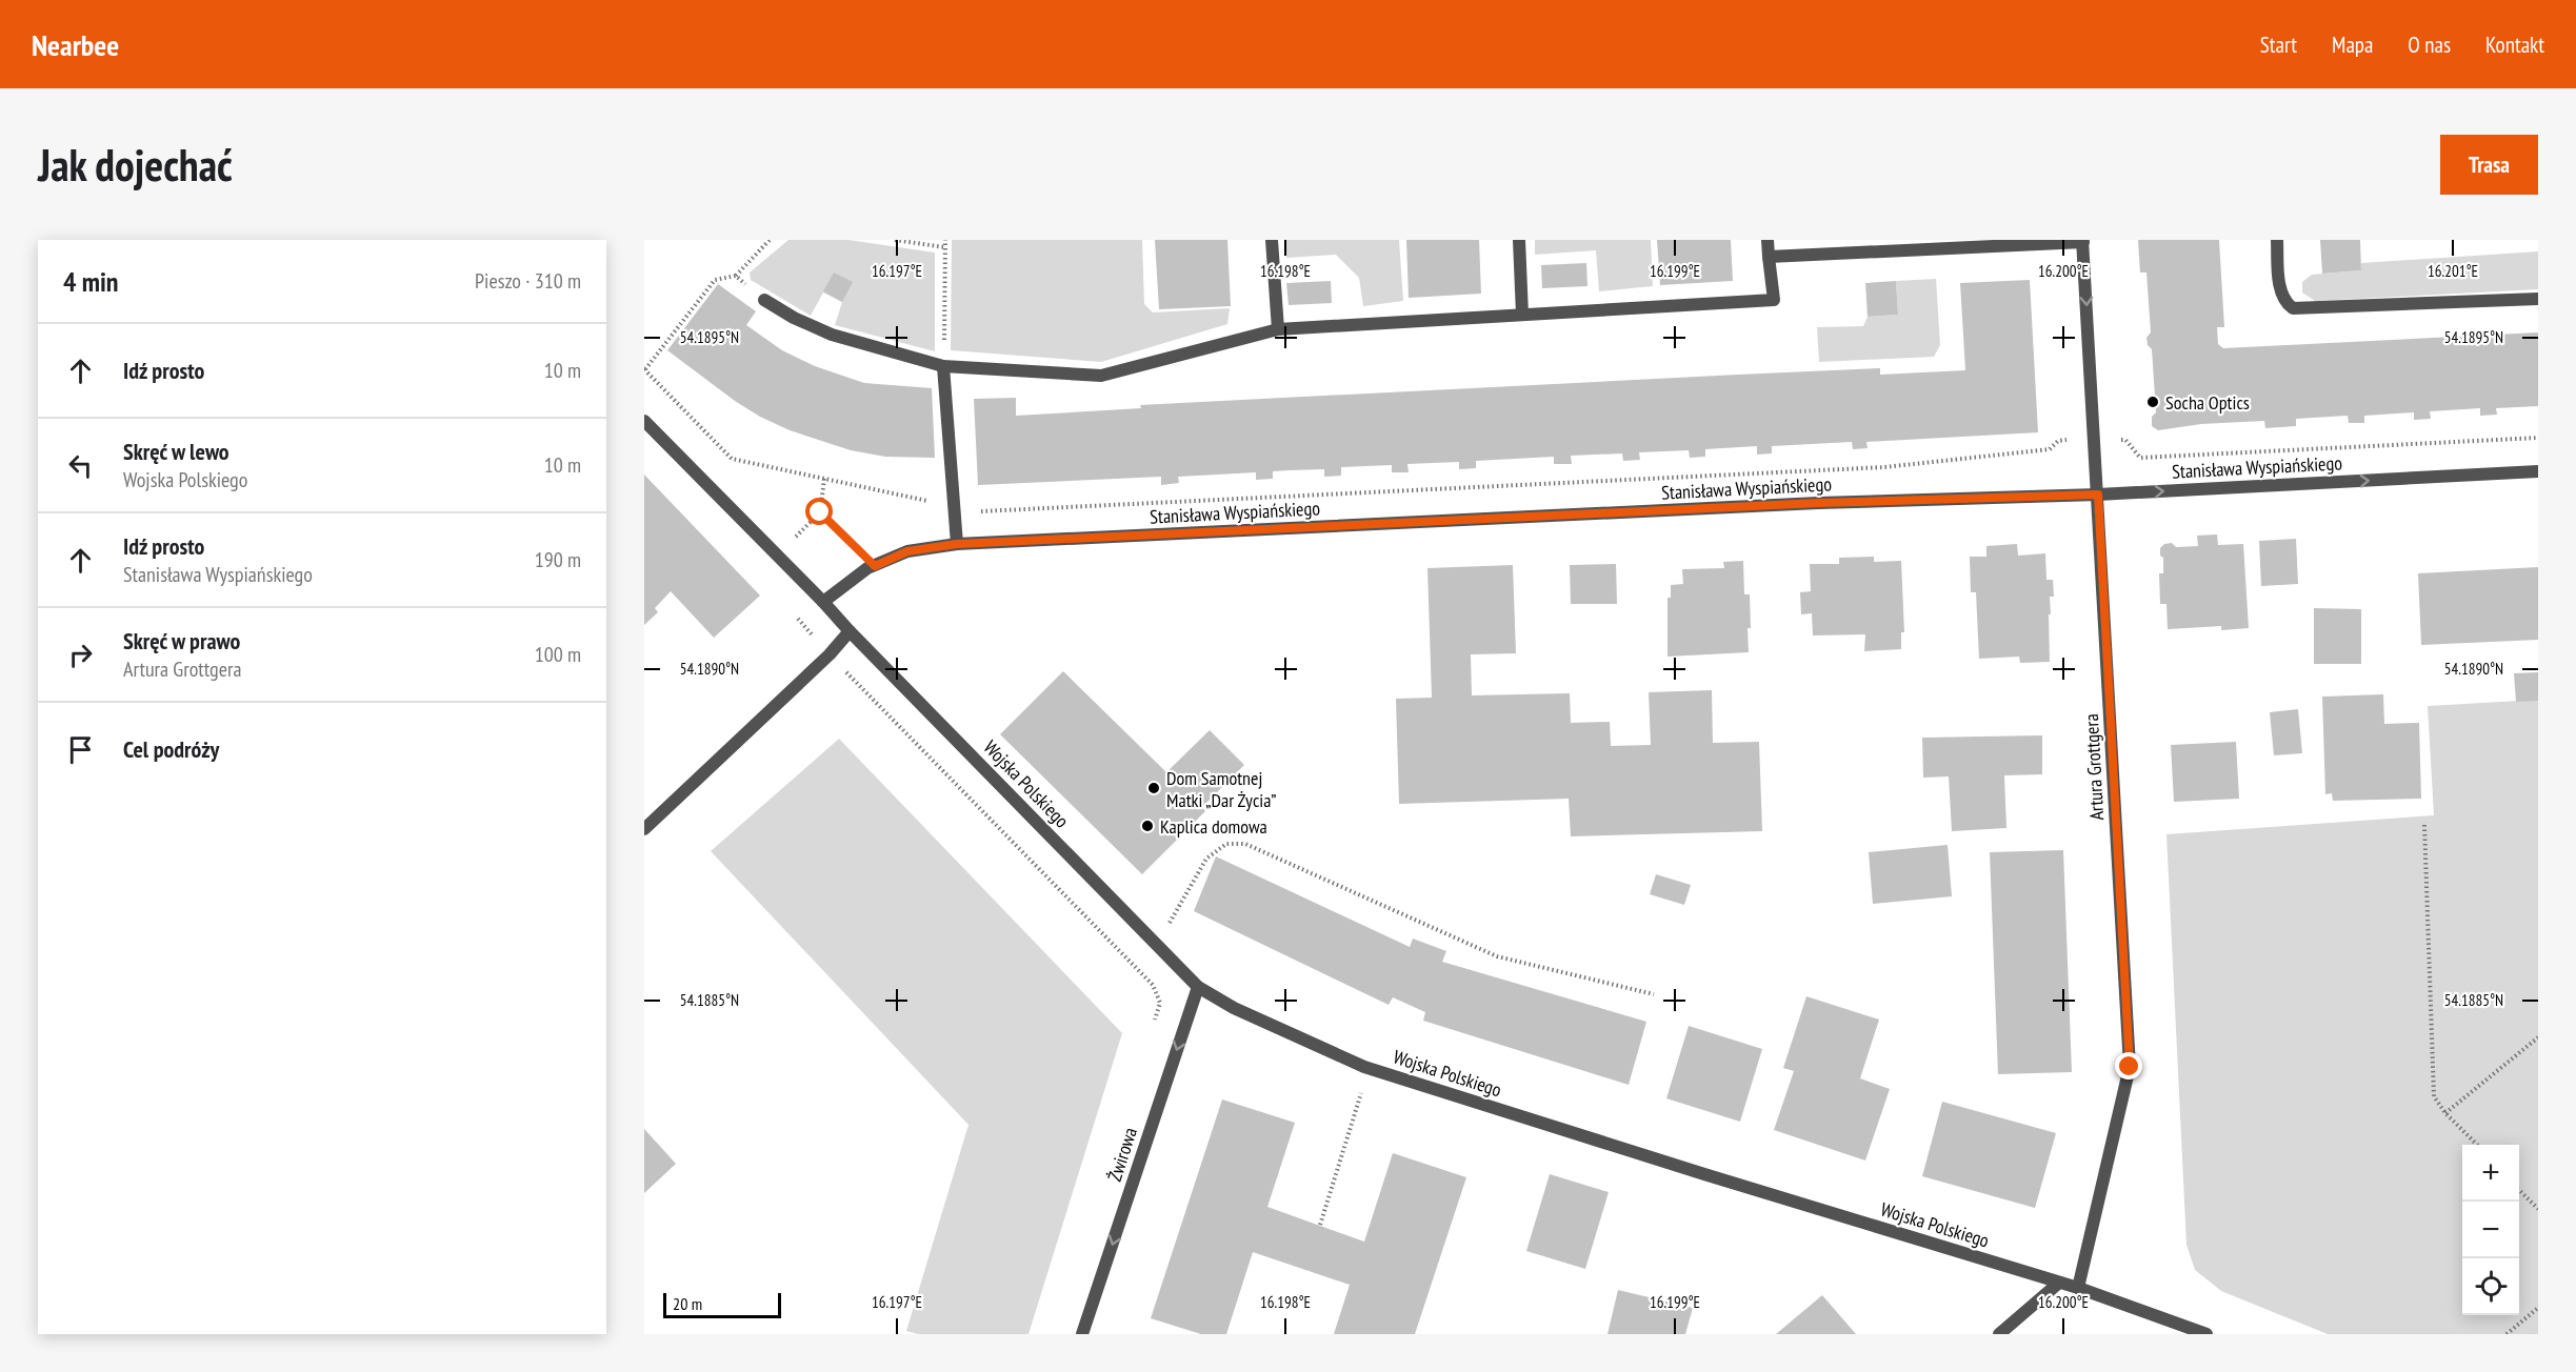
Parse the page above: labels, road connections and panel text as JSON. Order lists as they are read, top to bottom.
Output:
{
  "streets": {
    "street": [
      "Stanisława Wyspiańskiego",
      "Artura Grottgera",
      "Wojska Polskiego",
      "Żwirowa"
    ]
  },
  "crossings": [
    ["Stanisława Wyspiańskiego", "Artura Grottgera"],
    ["Artura Grottgera", "Wojska Polskiego"],
    ["Wojska Polskiego", "Żwirowa"]
  ],
  "one_way": ["Żwirowa"],
  "places": ["Socha Optics", "Dom Samotnej Matki „Dar Życia”", "Kaplica domowa"],
  "scale_bar": "20 m",
  "page": {
    "header": "Nearbee",
    "nav": [
      "Start",
      "Mapa",
      "O nas",
      "Kontakt"
    ],
    "buttons": "Trasa",
    "title": "Jak dojechać",
    "heading": ["4 min", "Pieszo · 310 m"],
    "list": [
      ["Idź prosto", "10 m"],
      ["Skręć w lewo", "Wojska Polskiego", "10 m"],
      ["Idź prosto", "Stanisława Wyspiańskiego", "190 m"],
      ["Skręć w prawo", "Artura Grottgera", "100 m"],
      "Cel podróży"
    ],
    "map_buttons": ["+", "−"],
    "scale": "20 m"
  },
  "coordinates": [
    "16.197°E",
    "16.198°E",
    "16.199°E",
    "16.200°E",
    "16.201°E",
    "54.1895°N",
    "54.1890°N",
    "54.1885°N"
  ]
}
